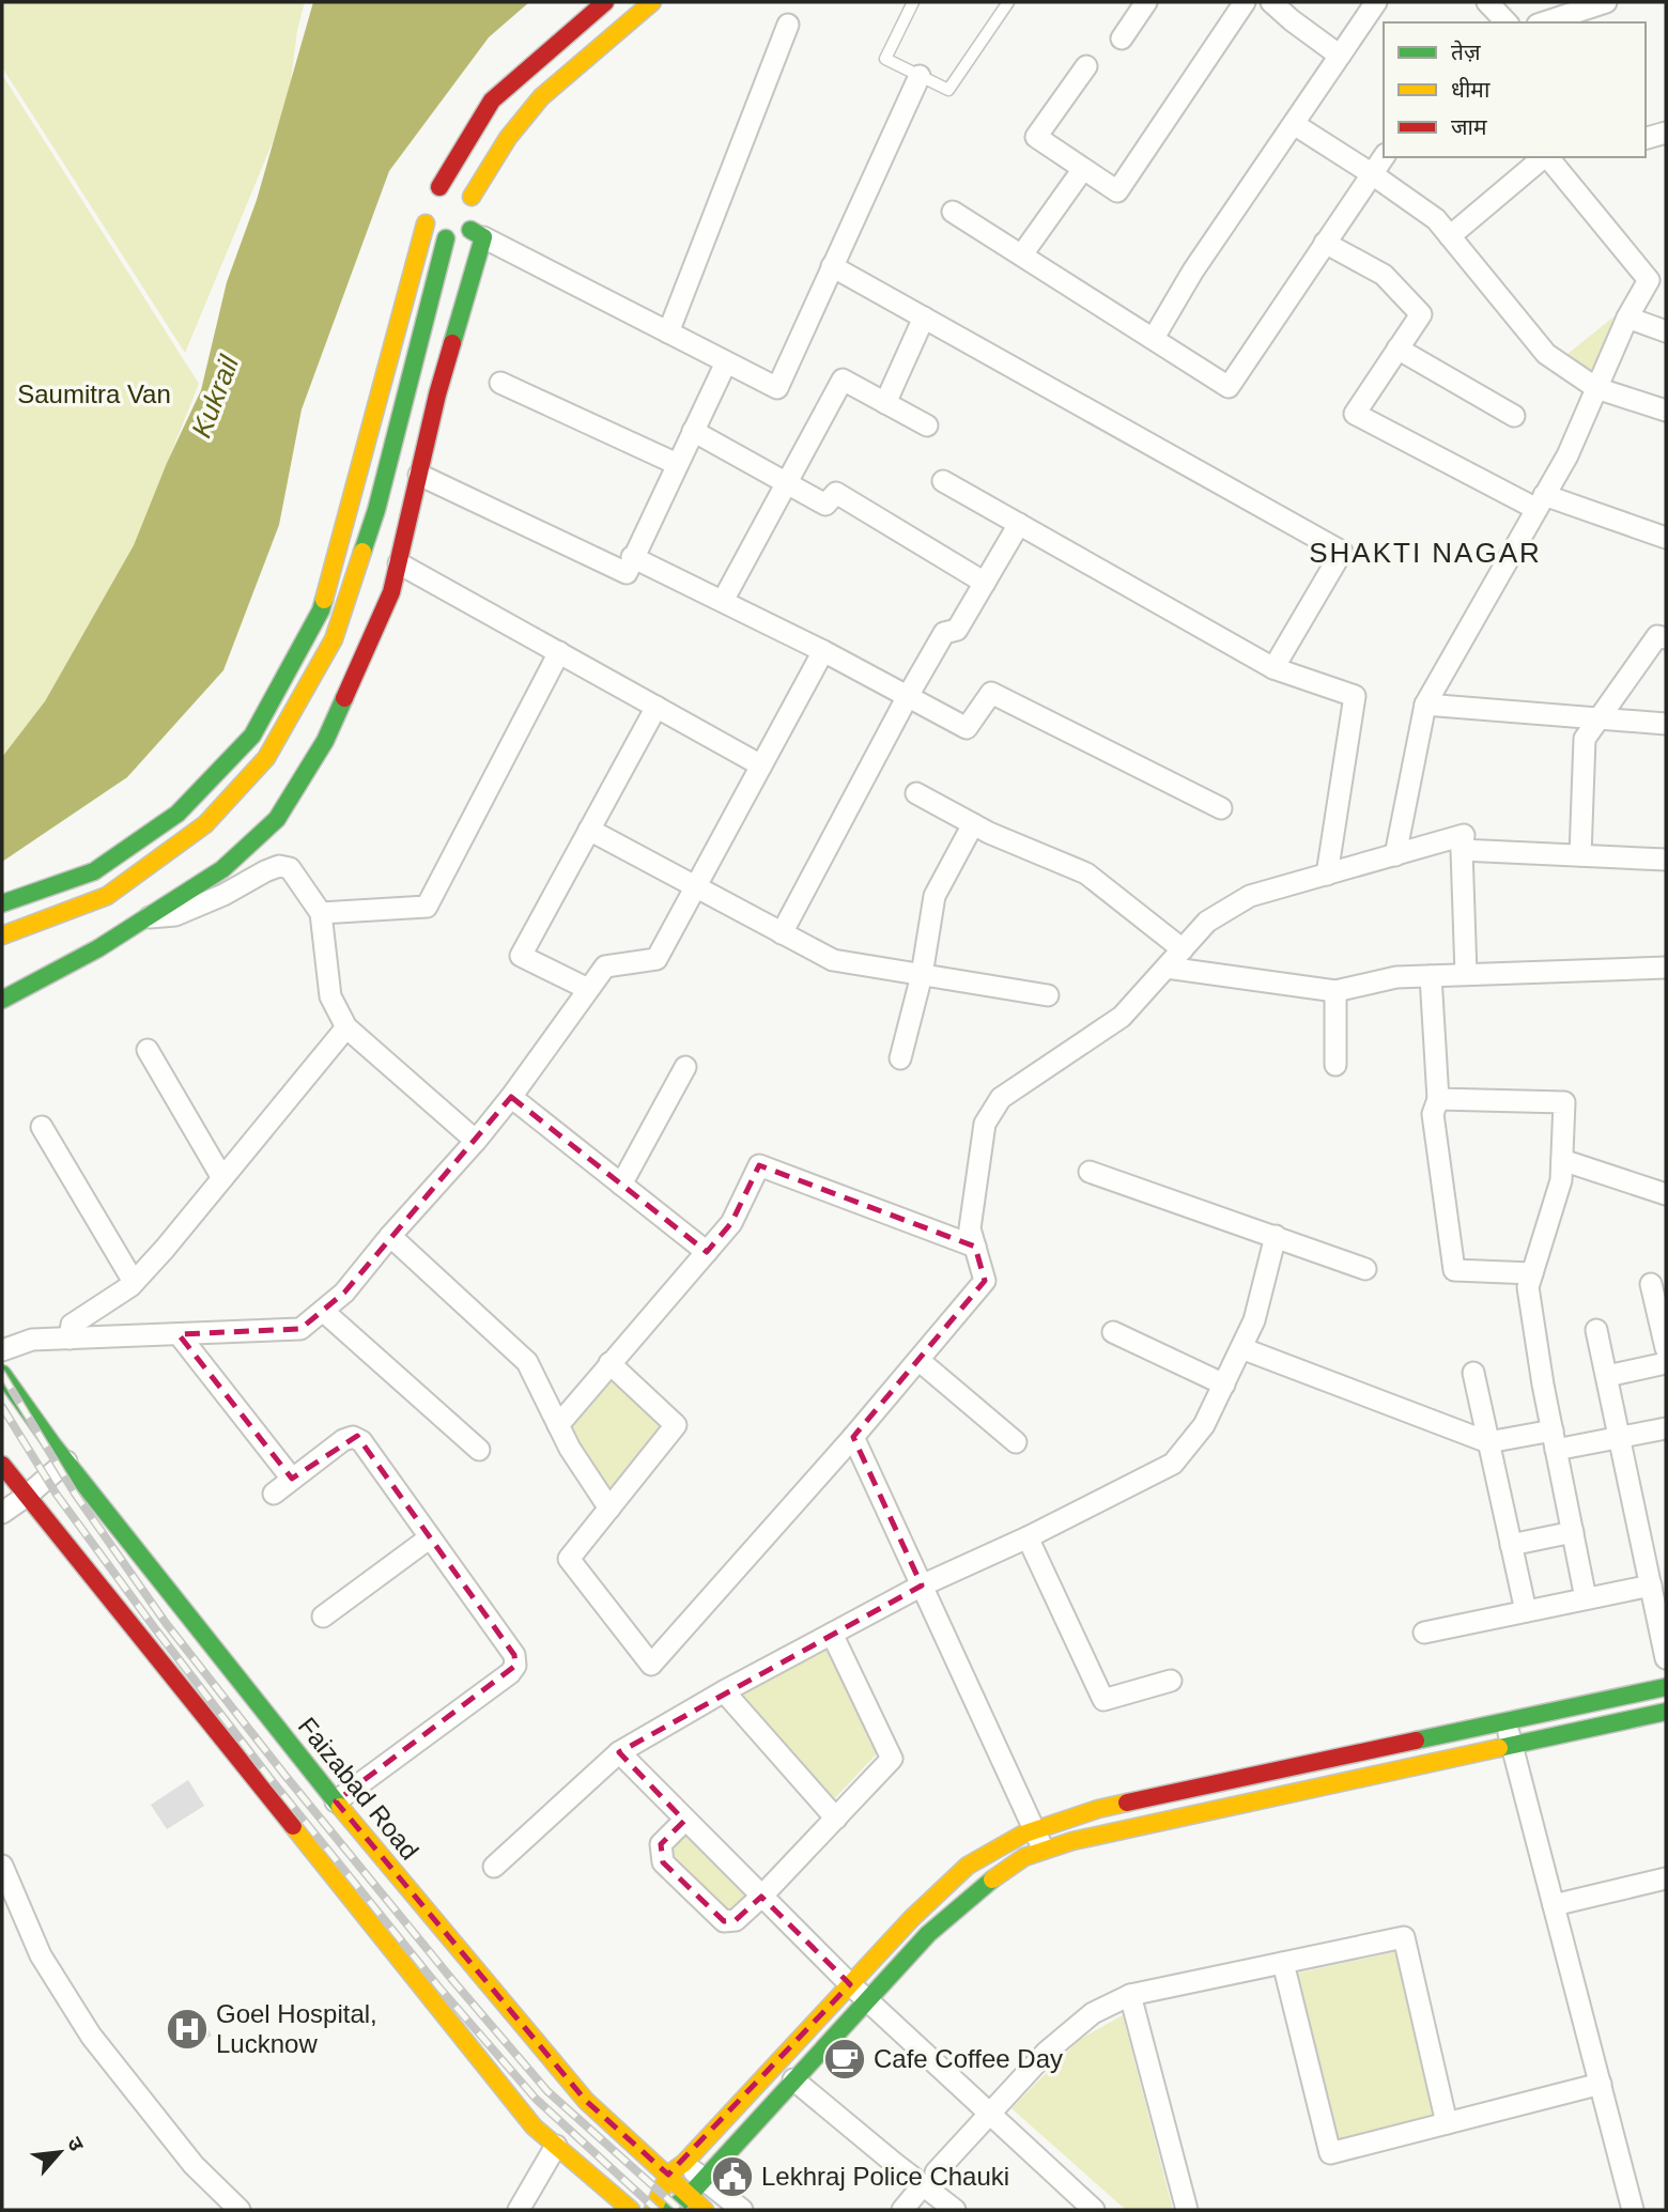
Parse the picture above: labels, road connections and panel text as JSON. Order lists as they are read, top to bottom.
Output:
{
  "streets": {
    "street": ["Faizabad Road"]
  },
  "districts": ["SHAKTI NAGAR"],
  "water": ["Kukrail"],
  "parks": ["Saumitra Van"],
  "places": {
    "hospital": ["Goel Hospital, Lucknow"],
    "cafe": ["Cafe Coffee Day"],
    "public building": ["Lekhraj Police Chauki"]
  },
  "legend": ["तेज़", "धीमा", "जाम"],
  "north": "top right"
}
